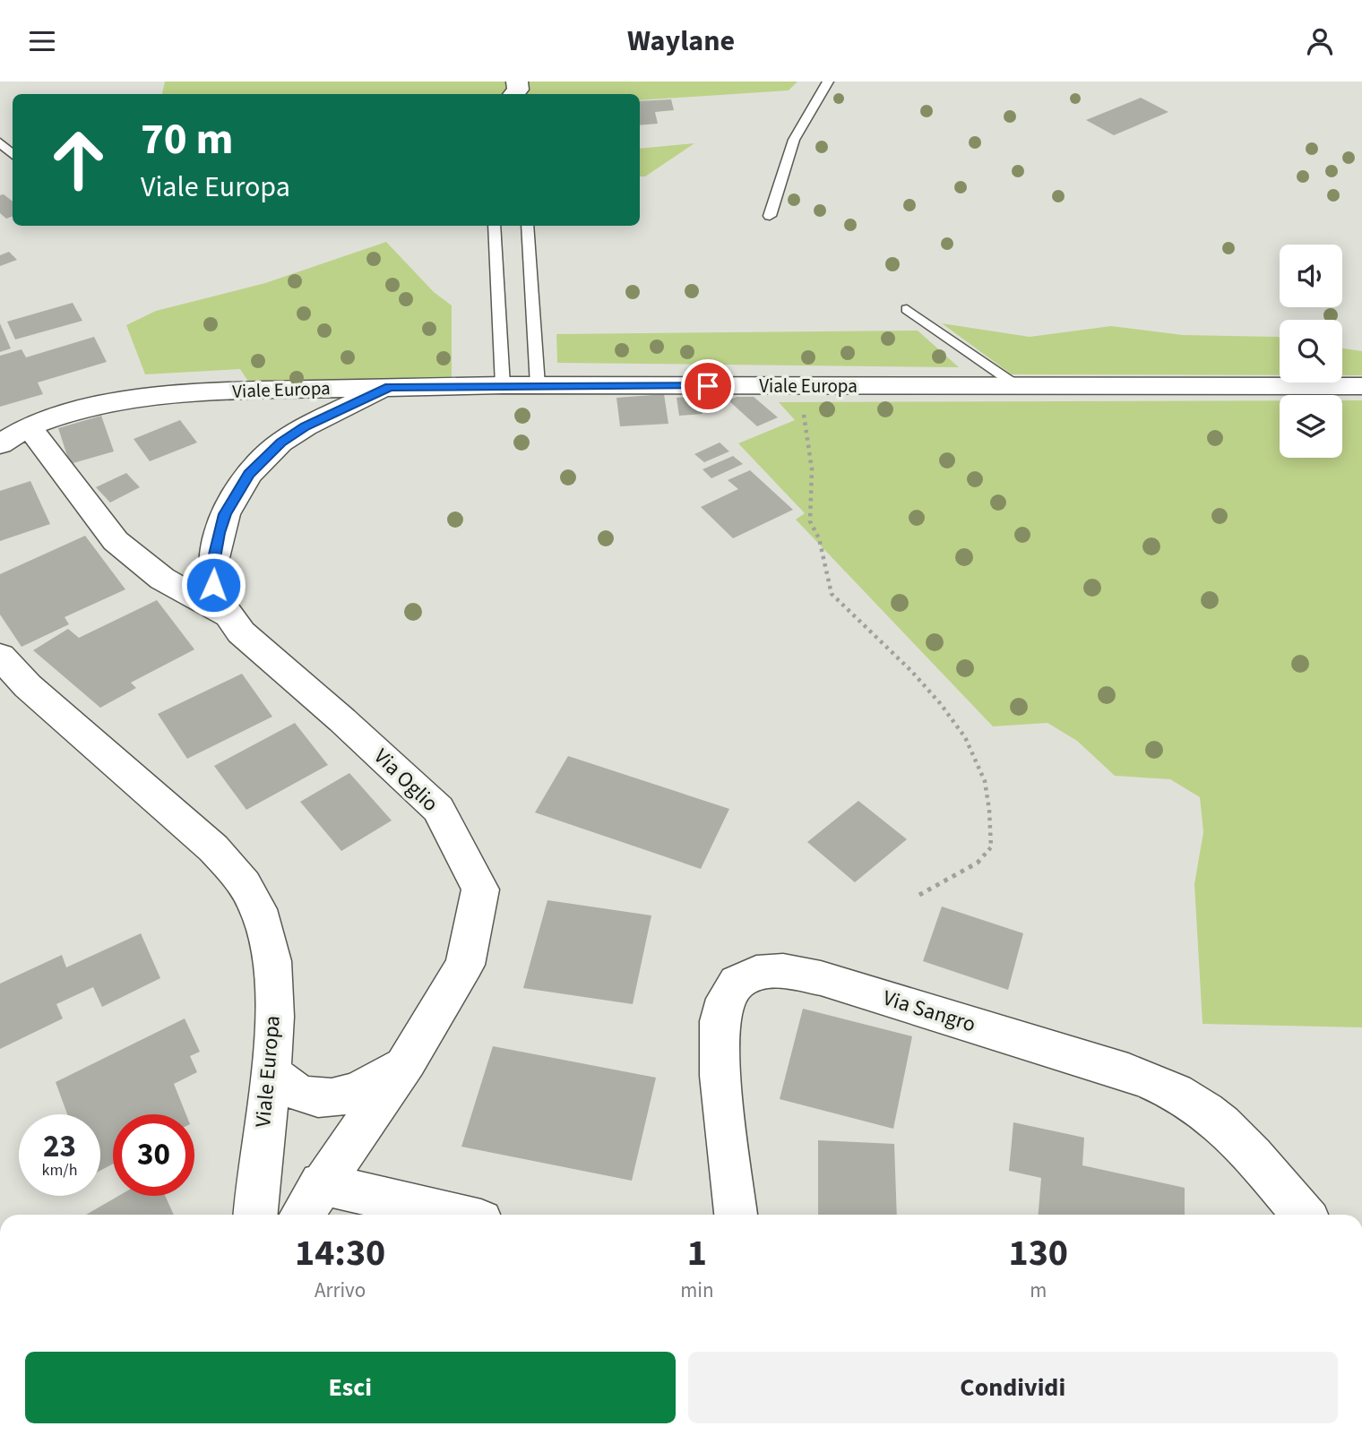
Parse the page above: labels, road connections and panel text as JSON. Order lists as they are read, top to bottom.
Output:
{
  "streets": {
    "street": ["Viale Europa", "Via Oglio", "Via Sangro"]
  },
  "crossings": [
    ["Viale Europa", "Via Oglio"]
  ],
  "page": {
    "header": "Waylane",
    "turn": ["70 m", "Viale Europa"],
    "speed": "23 km/h",
    "limit": "30",
    "eta": [
      "14:30",
      "Arrivo",
      "1",
      "min",
      "130",
      "m"
    ],
    "buttons": ["Esci", "Condividi"]
  }
}
